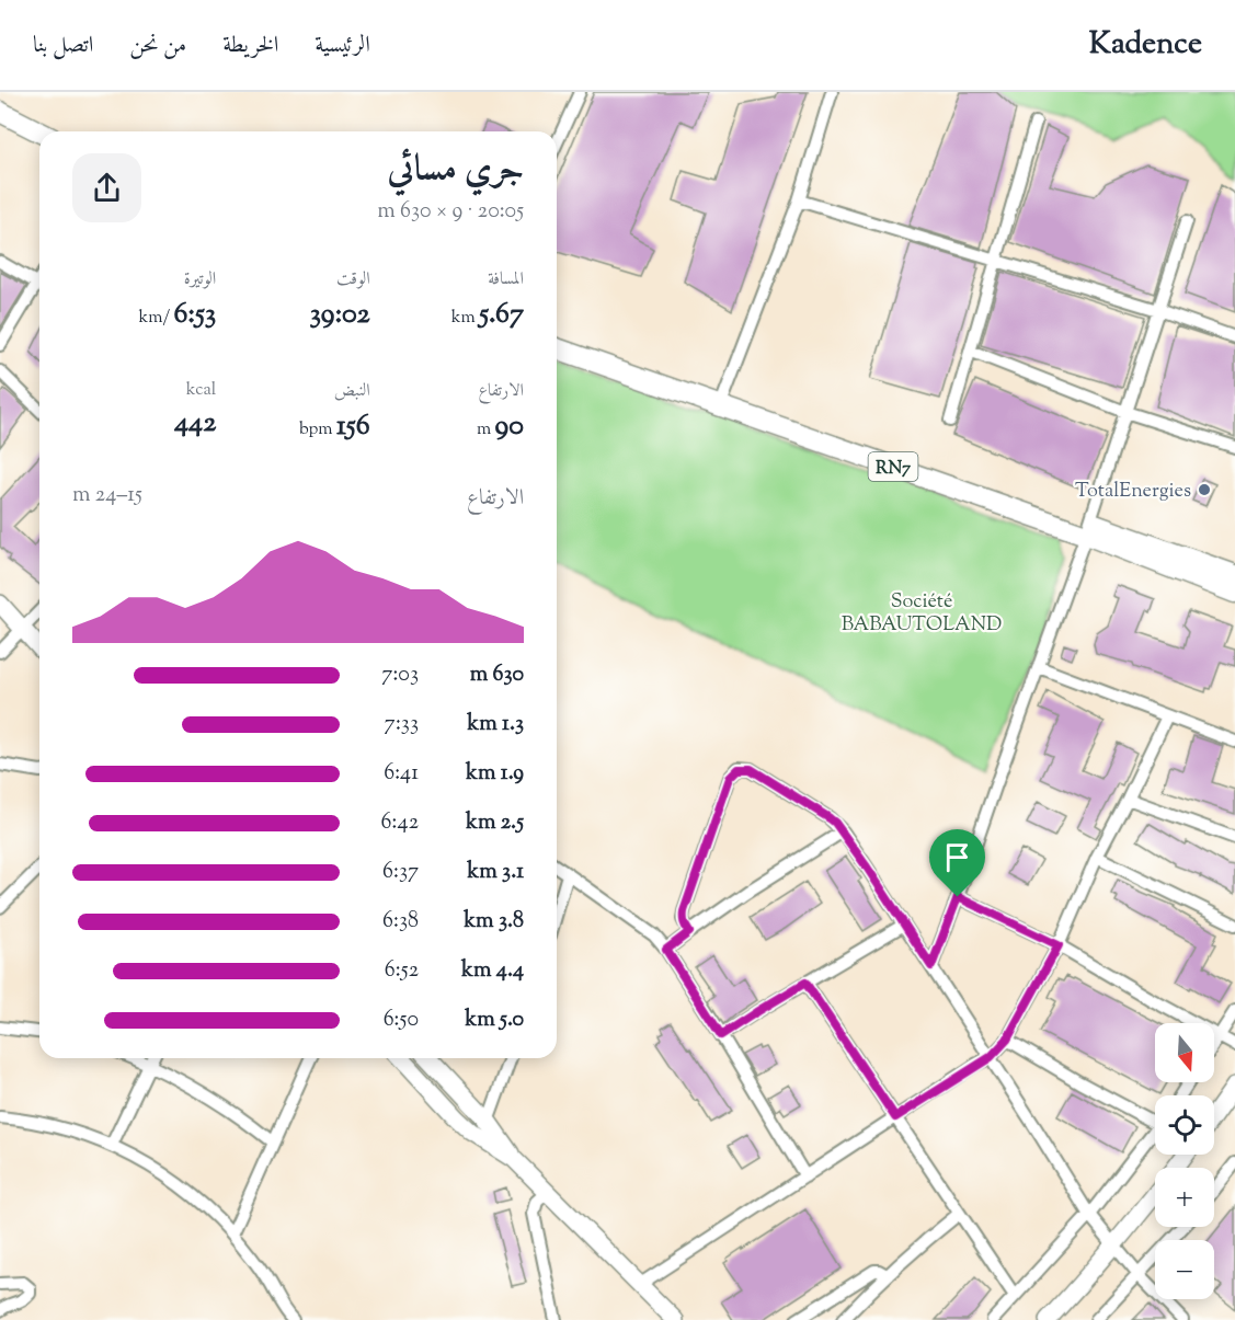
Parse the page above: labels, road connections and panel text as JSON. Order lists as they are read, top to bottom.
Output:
{
  "streets": {
    "main road": ["RN7"]
  },
  "parks": ["Société BABAUTOLAND"],
  "places": ["TotalEnergies"],
  "north": "bottom",
  "page": {
    "header": "Kadence",
    "nav": [
      "الرئيسية",
      "الخريطة",
      "من نحن",
      "اتصل بنا"
    ],
    "heading": ["جري مسائي", "20:05 · 9 × 630 m"],
    "stats": [
      ["المسافة", "5.67 km"],
      ["الوقت", "39:02"],
      ["الوتيرة", "6:53 /km"],
      ["الارتفاع", "90 m"],
      ["النبض", "156 bpm"],
      ["kcal", "442"]
    ],
    "chart": ["الارتفاع", "15–24 m"],
    "list": [
      {
        "name": "630 m",
        "note": "7:03"
      },
      {
        "name": "1.3 km",
        "note": "7:33"
      },
      {
        "name": "1.9 km",
        "note": "6:41"
      },
      {
        "name": "2.5 km",
        "note": "6:42"
      },
      {
        "name": "3.1 km",
        "note": "6:37"
      },
      {
        "name": "3.8 km",
        "note": "6:38"
      },
      {
        "name": "4.4 km",
        "note": "6:52"
      },
      {
        "name": "5.0 km",
        "note": "6:50"
      }
    ],
    "map_buttons": ["+", "−"]
  }
}
